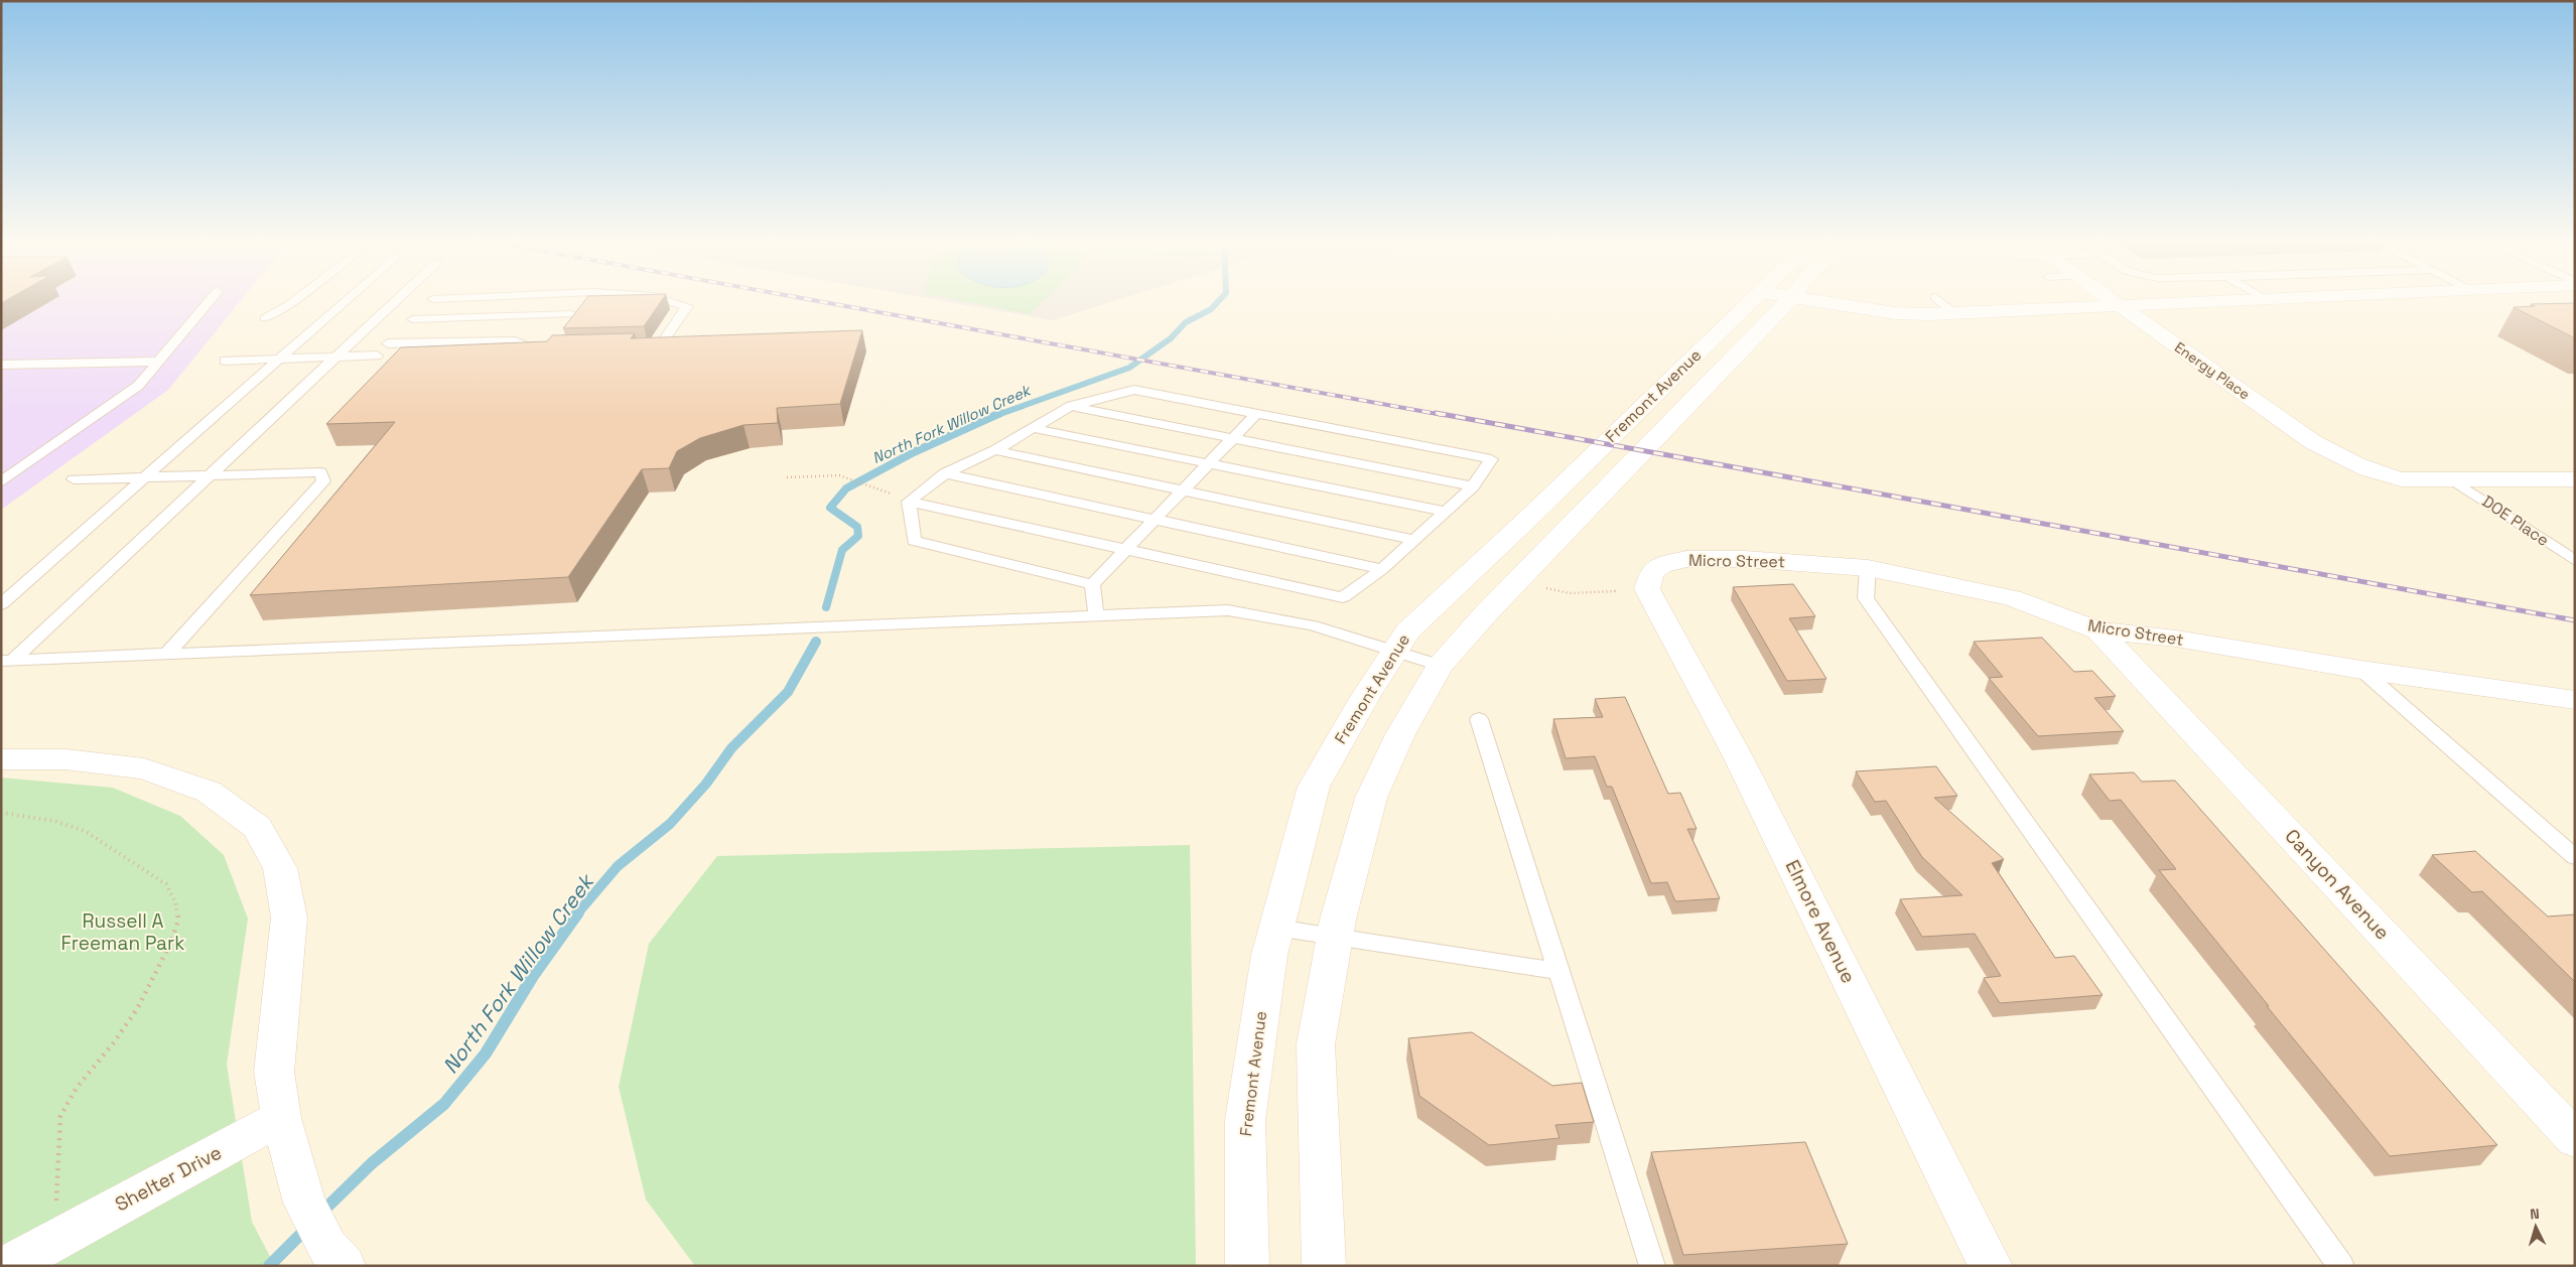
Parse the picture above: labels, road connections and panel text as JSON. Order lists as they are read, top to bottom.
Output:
{
  "streets": {
    "street": [
      "Energy Place",
      "Fremont Avenue",
      "DOE Place",
      "Micro Street",
      "Canyon Avenue",
      "Elmore Avenue",
      "Shelter Drive"
    ]
  },
  "crossings": [
    ["Energy Place", "DOE Place"],
    ["Micro Street", "Canyon Avenue"],
    ["Micro Street", "Elmore Avenue"]
  ],
  "water": ["North Fork Willow Creek"],
  "parks": ["Russell A Freeman Park"],
  "north": "top"
}
